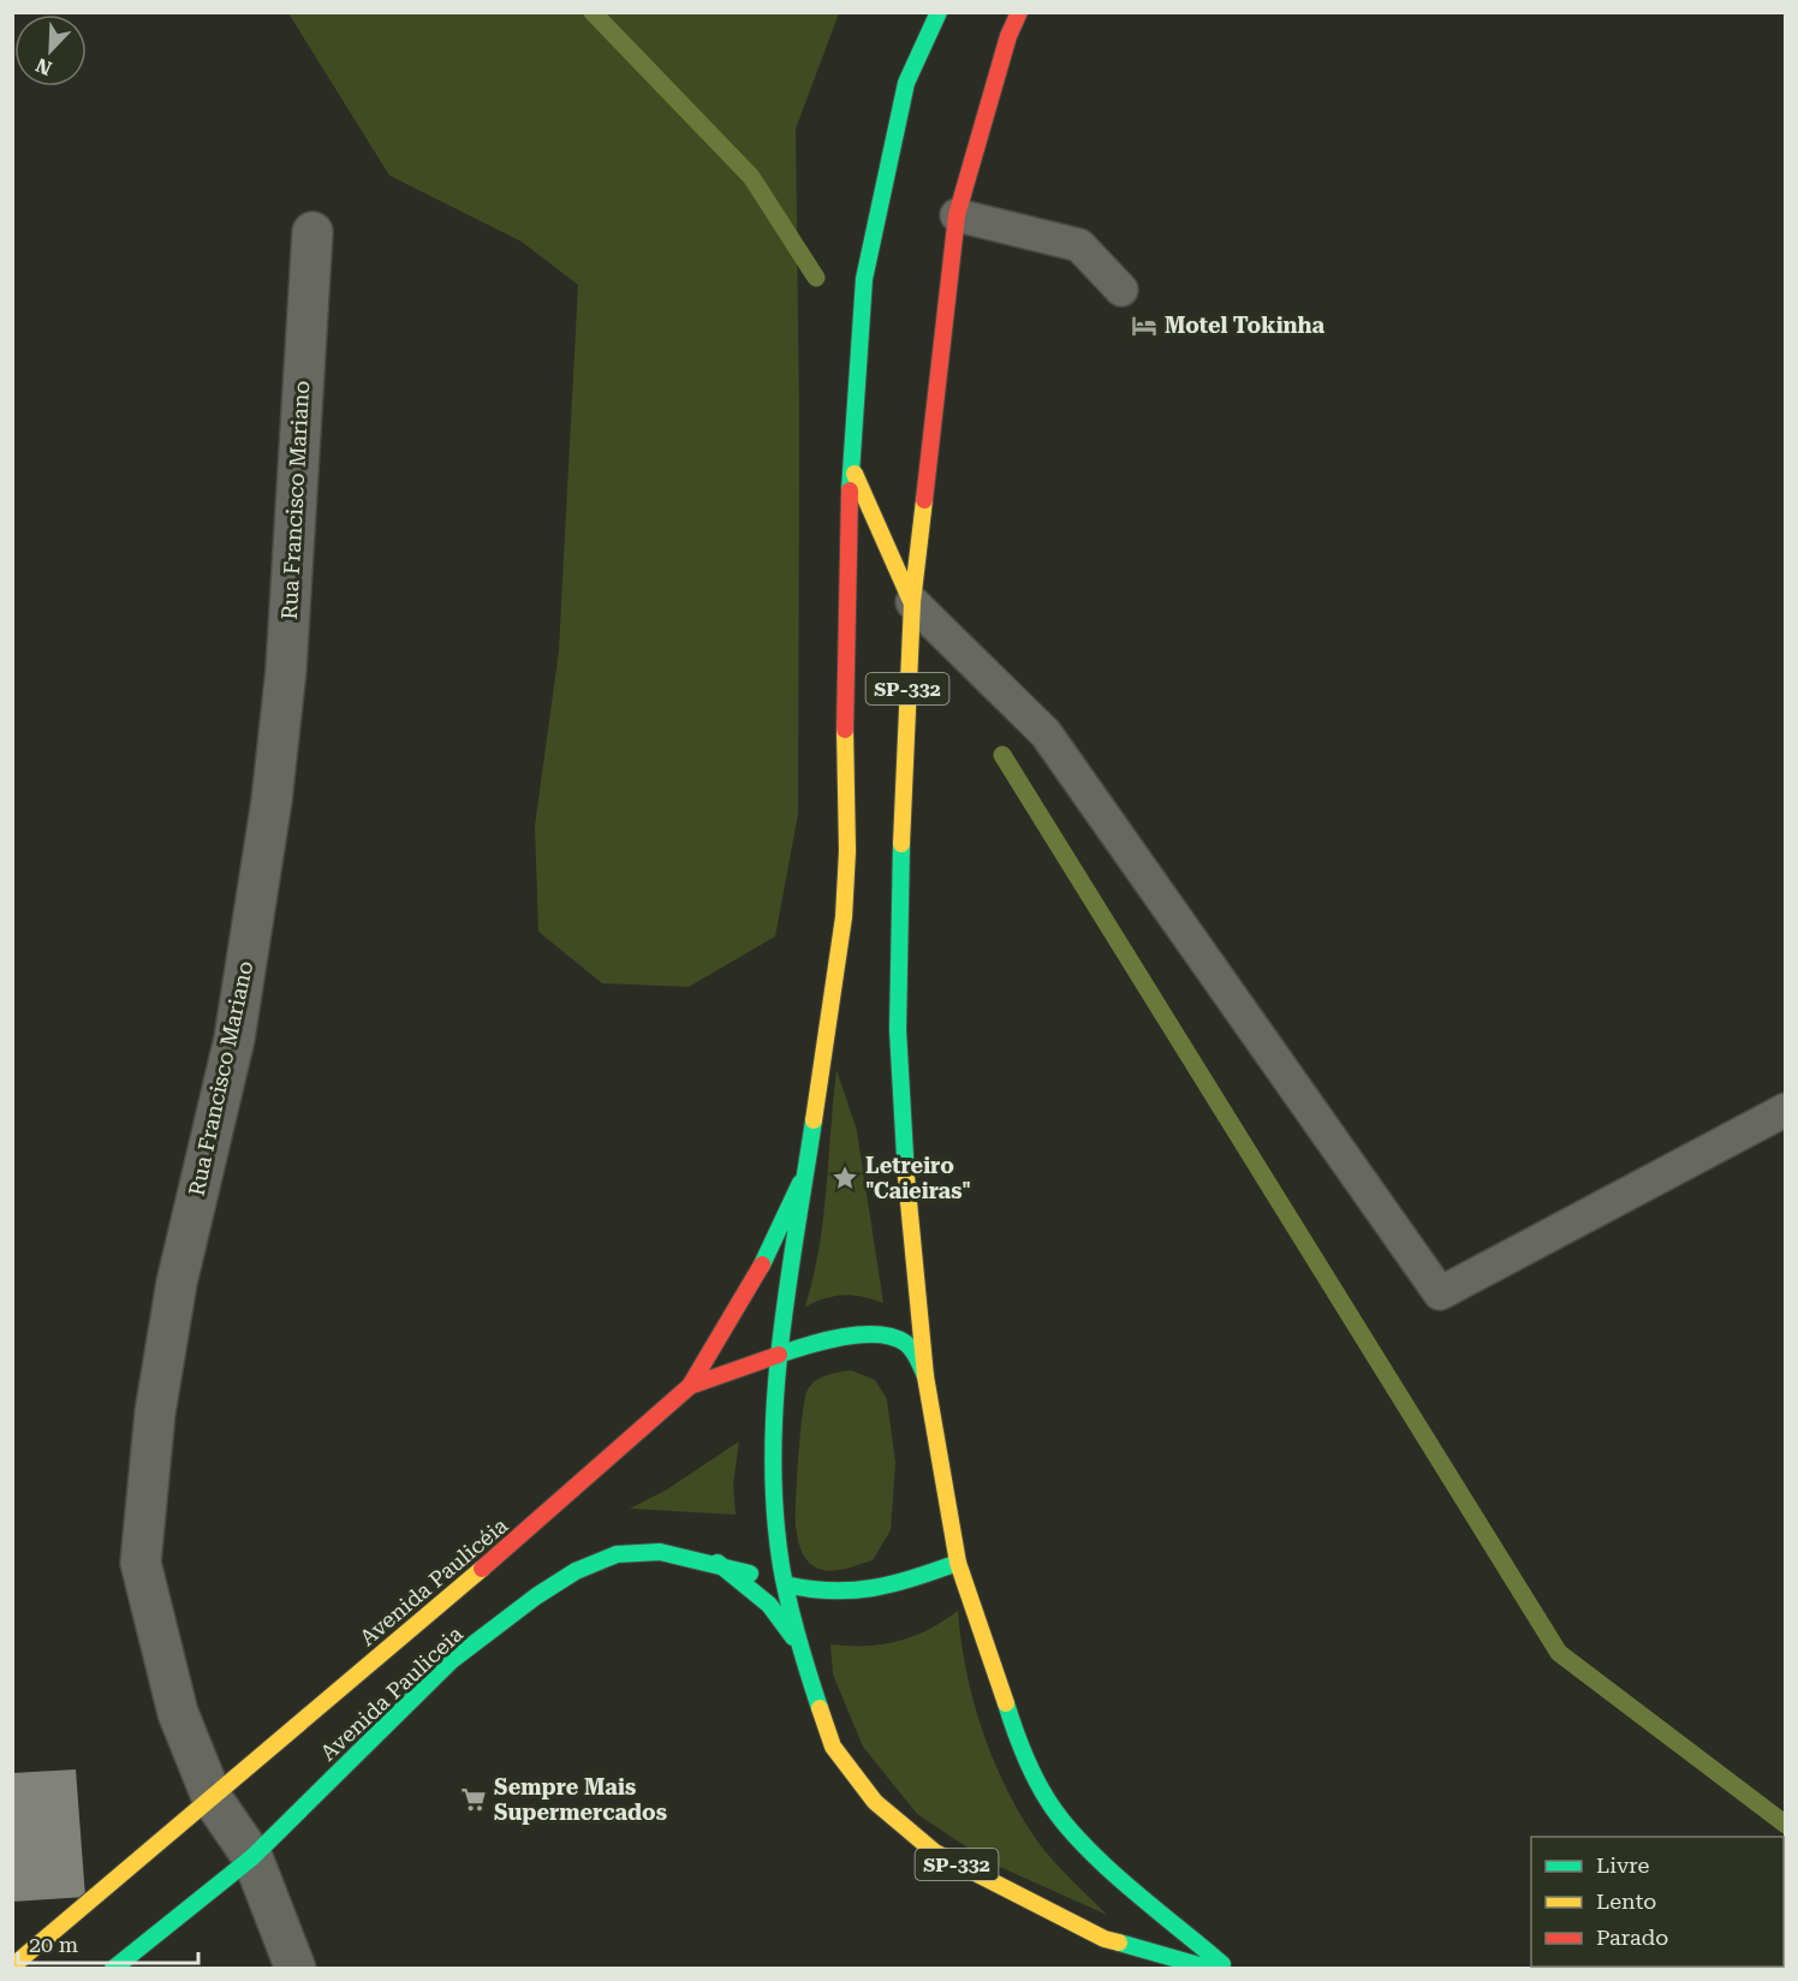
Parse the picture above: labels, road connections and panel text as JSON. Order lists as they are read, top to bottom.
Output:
{
  "streets": {
    "main road": ["SP-332", "Avenida Paulicéia", "Avenida Pauliceia"],
    "street": ["Rua Francisco Mariano"]
  },
  "crossings": [
    ["Rua Francisco Mariano", "Avenida Paulicéia"],
    ["Rua Francisco Mariano", "Avenida Pauliceia"],
    ["SP-332", "Avenida Paulicéia"],
    ["SP-332", "Avenida Pauliceia"]
  ],
  "places": {
    "hotel": ["Motel Tokinha"],
    "place": ["Letreiro \"Caieiras\""],
    "supermarket": ["Sempre Mais Supermercados"]
  },
  "legend": ["Livre", "Lento", "Parado"],
  "scale_bar": "20 m",
  "north": "bottom left"
}
